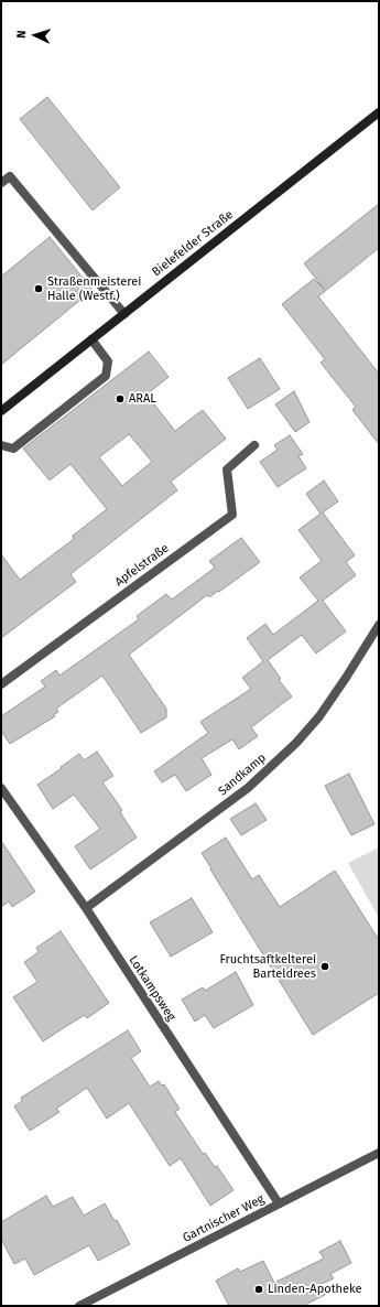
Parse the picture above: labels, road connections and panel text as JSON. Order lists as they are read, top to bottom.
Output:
{
  "streets": {
    "street": [
      "Bielefelder Straße",
      "Apfelstraße",
      "Sandkamp",
      "Lotkampsweg",
      "Gartnischer Weg"
    ]
  },
  "crossings": [
    ["Sandkamp", "Lotkampsweg"],
    ["Lotkampsweg", "Gartnischer Weg"]
  ],
  "places": [
    "Straßenmeisterei Halle (Westf.)",
    "ARAL",
    "Fruchtsaftkelterei Barteldrees",
    "Linden-Apotheke"
  ],
  "north": "left"
}
